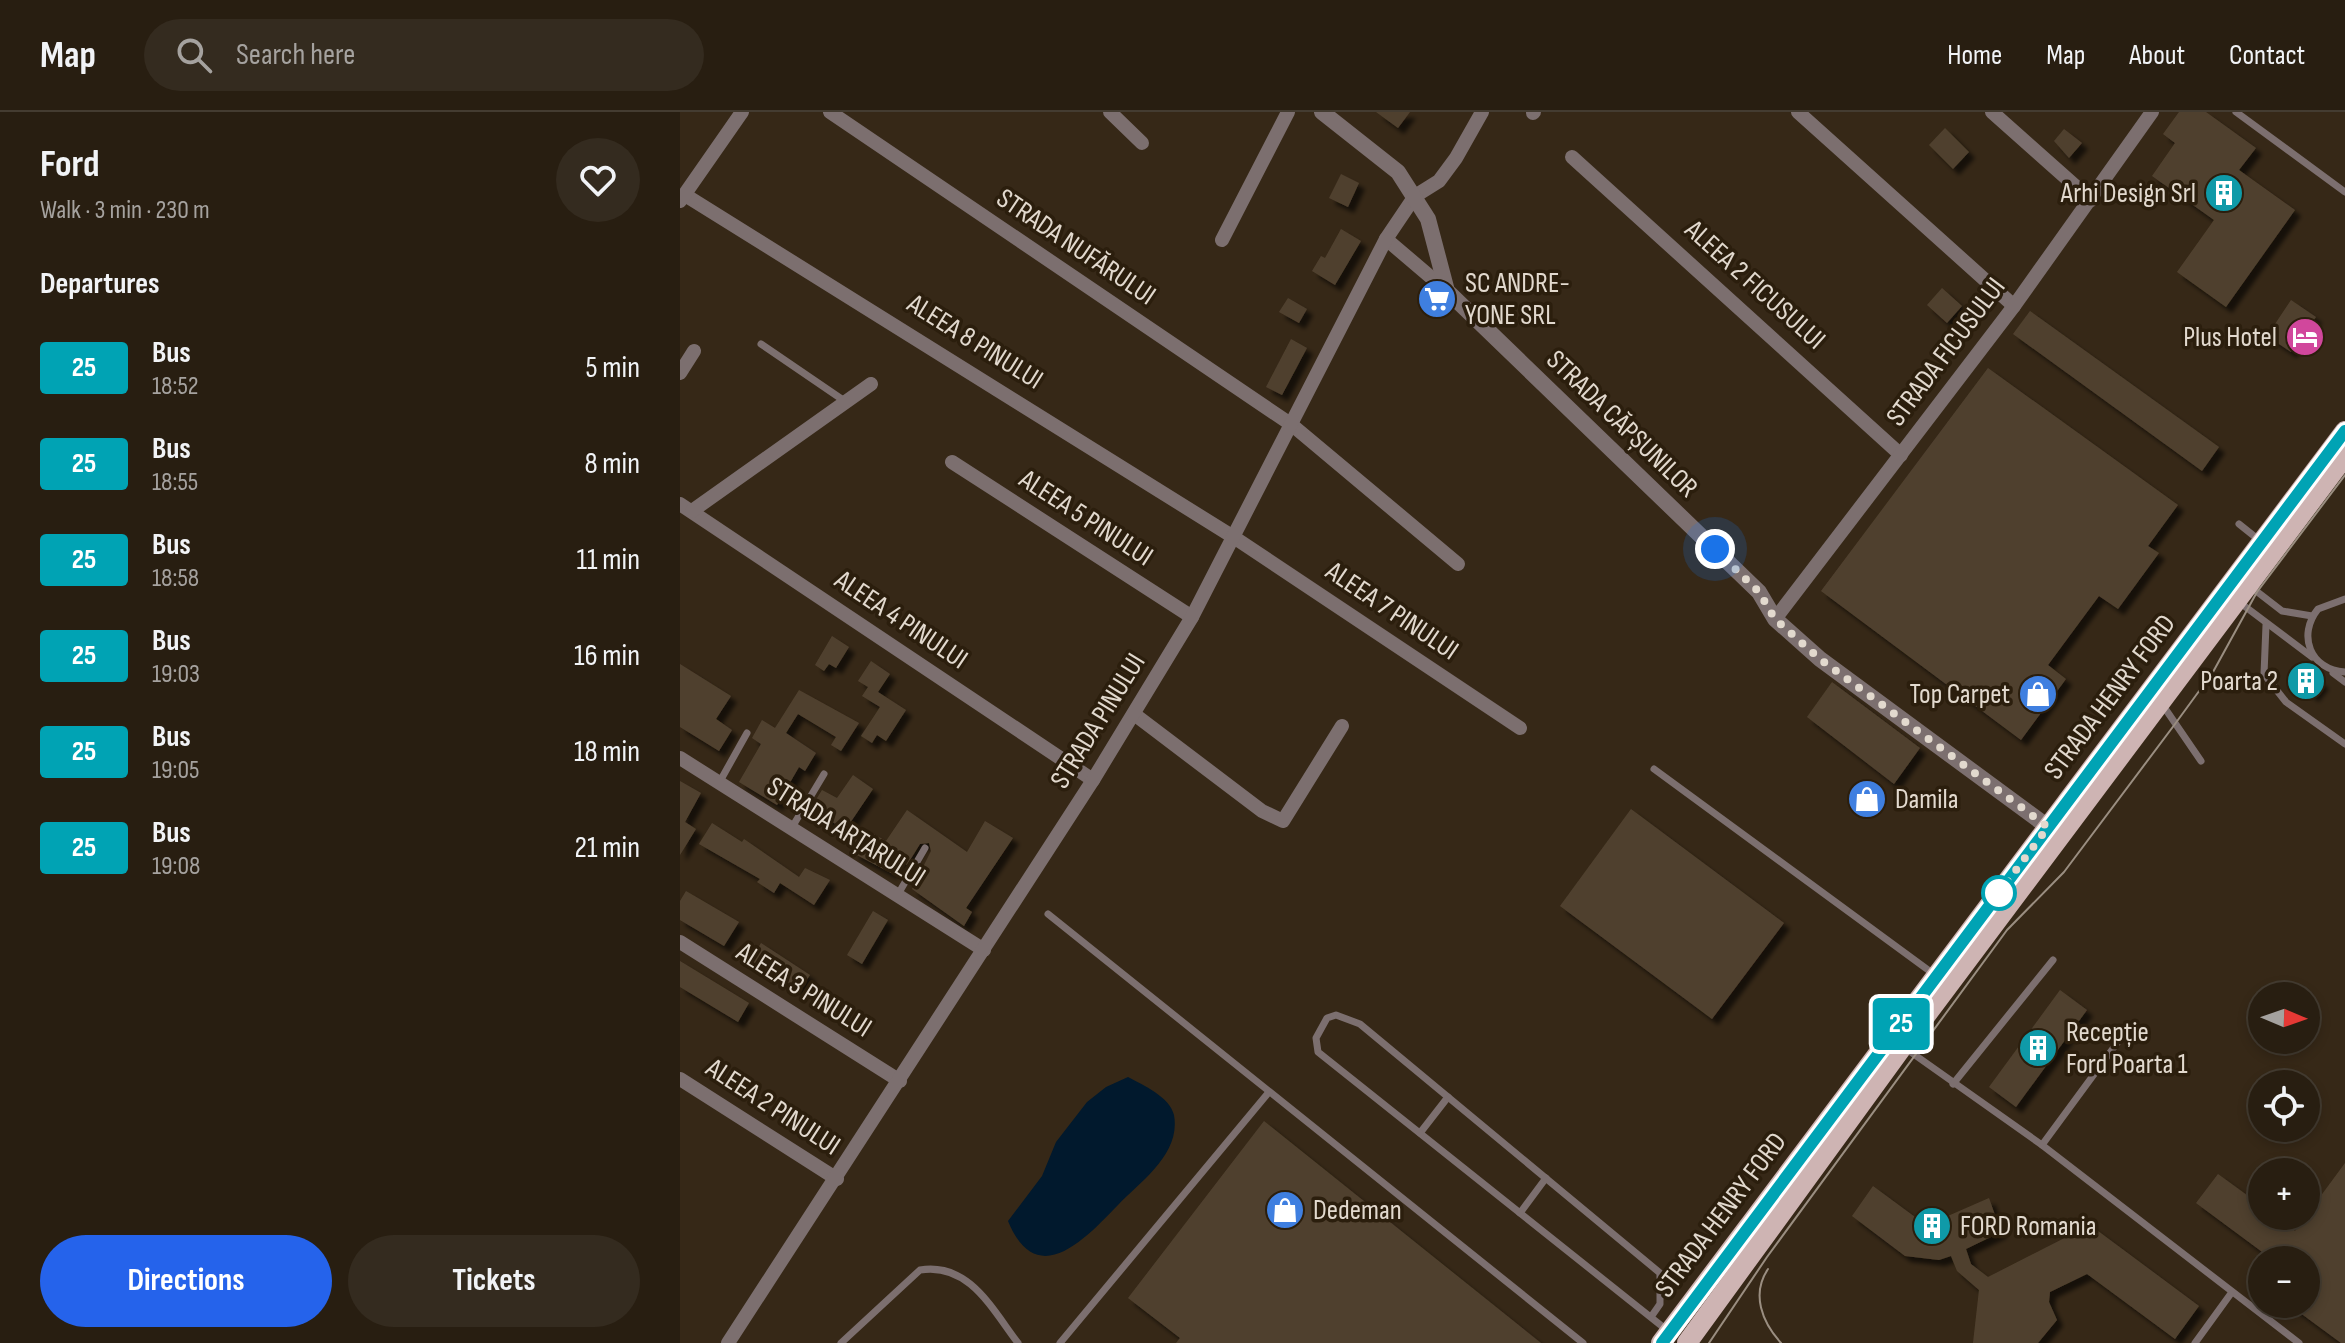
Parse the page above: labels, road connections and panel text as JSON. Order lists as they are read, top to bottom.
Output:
{
  "streets": {
    "main road": ["STRADA HENRY FORD"],
    "street": [
      "STRADA NUFĂRULUI",
      "ALEEA 2 FICUSULUI",
      "ALEEA 8 PINULUI",
      "STRADA FICUSULUI",
      "STRADA CĂPȘUNILOR",
      "ALEEA 5 PINULUI",
      "ALEEA 7 PINULUI",
      "ALEEA 4 PINULUI",
      "STRADA PINULUI",
      "STRADA ARȚARULUI",
      "ALEEA 3 PINULUI",
      "ALEEA 2 PINULUI"
    ]
  },
  "crossings": [
    ["STRADA NUFĂRULUI", "STRADA PINULUI"],
    ["ALEEA 2 FICUSULUI", "STRADA FICUSULUI"],
    ["ALEEA 8 PINULUI", "ALEEA 7 PINULUI"],
    ["ALEEA 8 PINULUI", "STRADA PINULUI"],
    ["STRADA FICUSULUI", "STRADA CĂPȘUNILOR"],
    ["STRADA CĂPȘUNILOR", "STRADA HENRY FORD"],
    ["ALEEA 5 PINULUI", "STRADA PINULUI"],
    ["ALEEA 7 PINULUI", "STRADA PINULUI"],
    ["ALEEA 4 PINULUI", "STRADA PINULUI"],
    ["STRADA PINULUI", "STRADA ARȚARULUI"],
    ["STRADA PINULUI", "ALEEA 3 PINULUI"],
    ["STRADA PINULUI", "ALEEA 2 PINULUI"]
  ],
  "places": {
    "building": [
      "Arhi Design Srl",
      "Poarta 2",
      "Recepție Ford Poarta 1",
      "FORD Romania"
    ],
    "supermarket": ["SC ANDRE- YONE SRL"],
    "hotel": ["Plus Hotel"],
    "shop": ["Top Carpet", "Damila", "Dedeman"]
  },
  "lines": ["bus line 25"],
  "north": "right",
  "page": {
    "header": "Map",
    "search": "Search here",
    "nav": [
      "Home",
      "Map",
      "About",
      "Contact"
    ],
    "heading": [
      ["Ford", "Walk · 3 min · 230 m"],
      "Departures"
    ],
    "on_map": "25",
    "list": [
      {
        "mark": "25",
        "name": "Bus",
        "note": "18:52",
        "value": "5 min"
      },
      {
        "mark": "25",
        "name": "Bus",
        "note": "18:55",
        "value": "8 min"
      },
      {
        "mark": "25",
        "name": "Bus",
        "note": "18:58",
        "value": "11 min"
      },
      {
        "mark": "25",
        "name": "Bus",
        "note": "19:03",
        "value": "16 min"
      },
      {
        "mark": "25",
        "name": "Bus",
        "note": "19:05",
        "value": "18 min"
      },
      {
        "mark": "25",
        "name": "Bus",
        "note": "19:08",
        "value": "21 min"
      }
    ],
    "map_buttons": ["+", "−"],
    "buttons": ["Directions", "Tickets"]
  }
}
